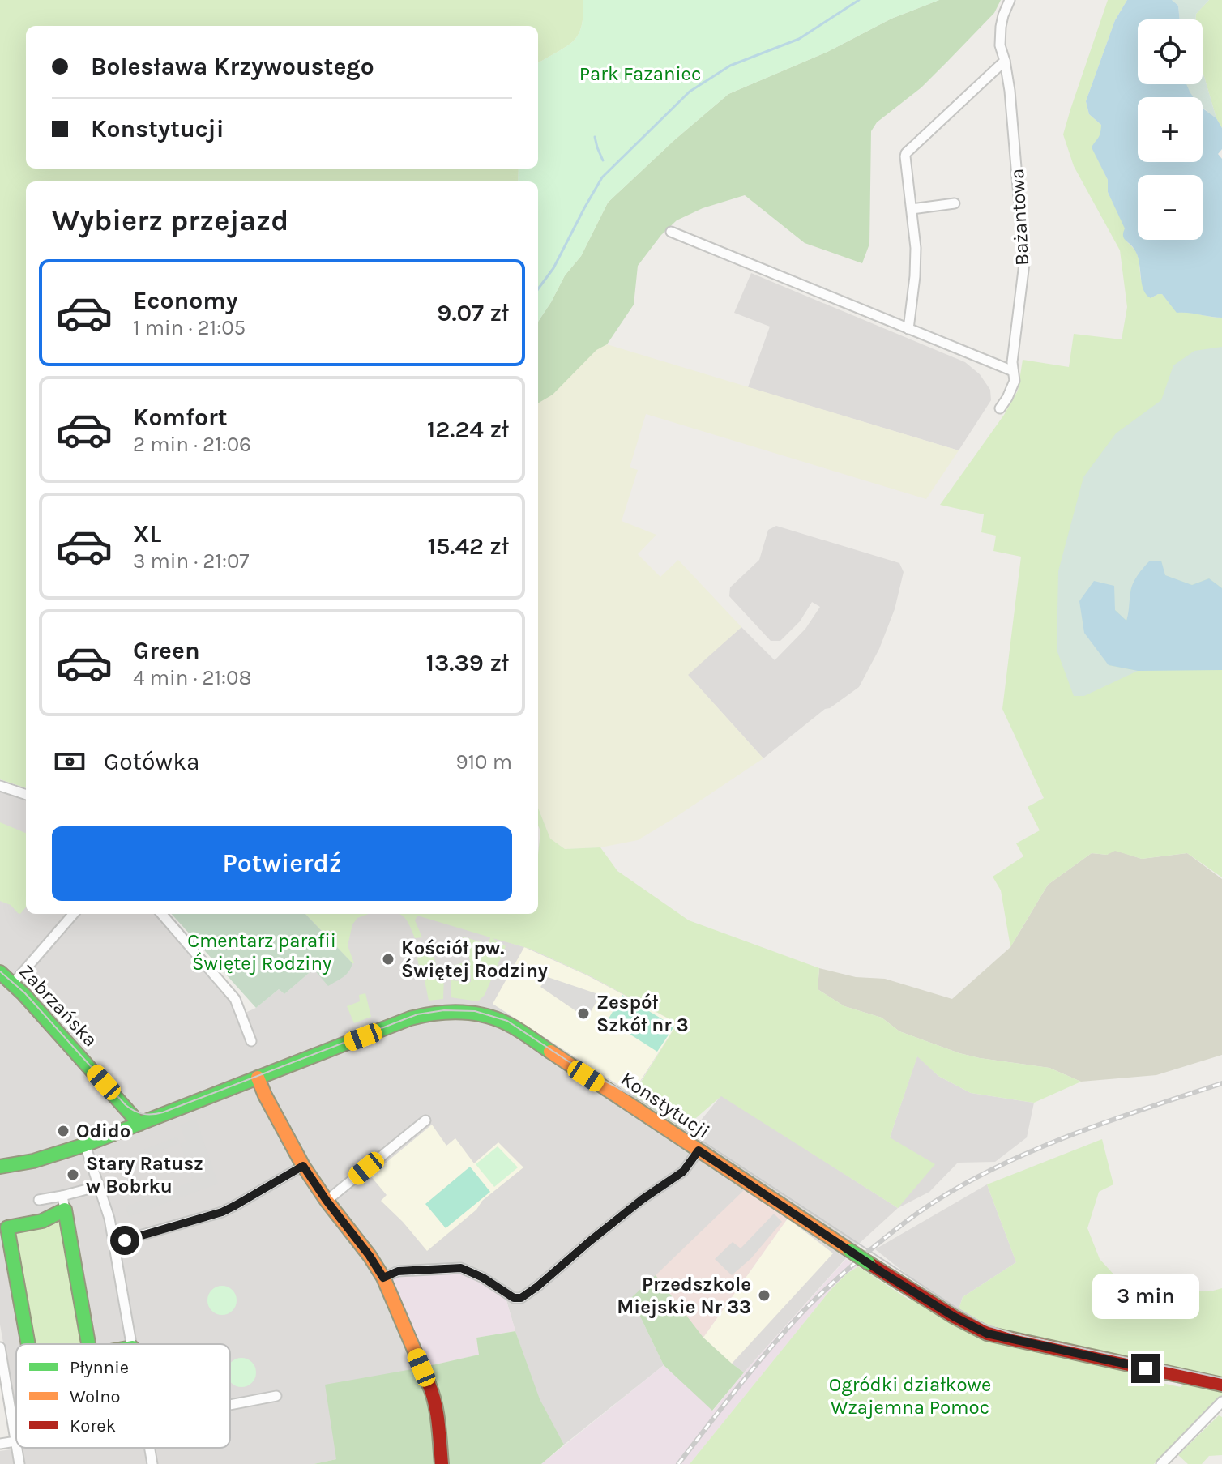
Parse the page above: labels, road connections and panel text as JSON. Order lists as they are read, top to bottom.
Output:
{
  "streets": {
    "street": ["Bażantowa", "Zabrzańska", "Konstytucji"]
  },
  "crossings": [
    ["Zabrzańska", "Konstytucji"]
  ],
  "parks": ["Park Fazaniec", "Cmentarz parafii Świętej Rodziny", "Ogródki działkowe Wzajemna Pomoc"],
  "places": [
    "Kościół pw. Świętej Rodziny",
    "Zespół Szkół nr 3",
    "Odido",
    "Stary Ratusz w Bobrku",
    "Przedszkole Miejskie Nr 33"
  ],
  "legend": ["Płynnie", "Wolno", "Korek"],
  "page": {
    "map_buttons": ["+", "−"],
    "banner": ["Bolesława Krzywoustego", "Konstytucji"],
    "heading": "Wybierz przejazd",
    "list": [
      {
        "name": "Economy",
        "note": "1 min · 21:05",
        "value": "9.07 zł"
      },
      {
        "name": "Komfort",
        "note": "2 min · 21:06",
        "value": "12.24 zł"
      },
      {
        "name": "XL",
        "note": "3 min · 21:07",
        "value": "15.42 zł"
      },
      {
        "name": "Green",
        "note": "4 min · 21:08",
        "value": "13.39 zł"
      }
    ],
    "pay": ["Gotówka", "910 m"],
    "buttons": "Potwierdź",
    "bubble": "3 min"
  }
}
